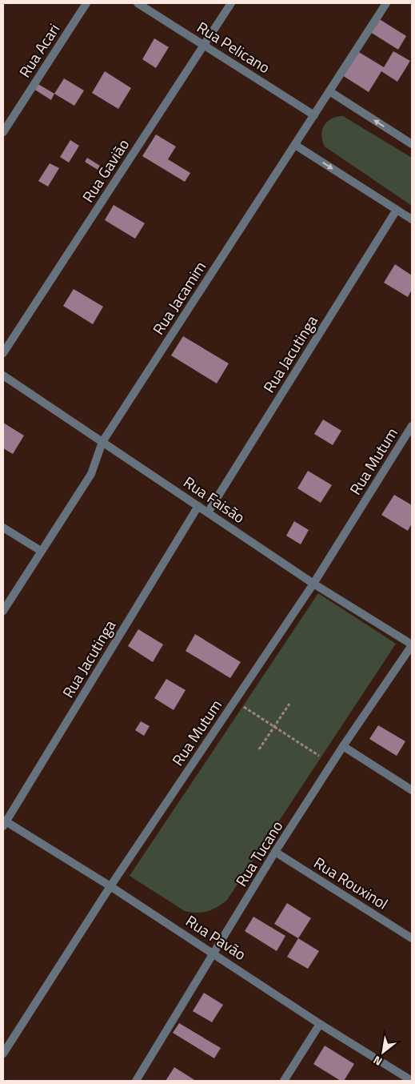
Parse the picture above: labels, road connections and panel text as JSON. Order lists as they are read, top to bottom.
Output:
{
  "streets": {
    "street": [
      "Rua Pelicano",
      "Rua Acari",
      "Rua Gavião",
      "Rua Jacamim",
      "Rua Jacutinga",
      "Rua Mutum",
      "Rua Faisão",
      "Rua Tucano",
      "Rua Rouxinol",
      "Rua Pavão"
    ]
  },
  "crossings": [
    ["Rua Pelicano", "Rua Gavião"],
    ["Rua Pelicano", "Rua Jacamim"],
    ["Rua Jacamim", "Rua Faisão"],
    ["Rua Jacutinga", "Rua Faisão"],
    ["Rua Jacutinga", "Rua Pavão"],
    ["Rua Mutum", "Rua Faisão"],
    ["Rua Mutum", "Rua Pavão"],
    ["Rua Faisão", "Rua Tucano"],
    ["Rua Tucano", "Rua Rouxinol"],
    ["Rua Tucano", "Rua Pavão"]
  ],
  "north": "bottom left"
}
